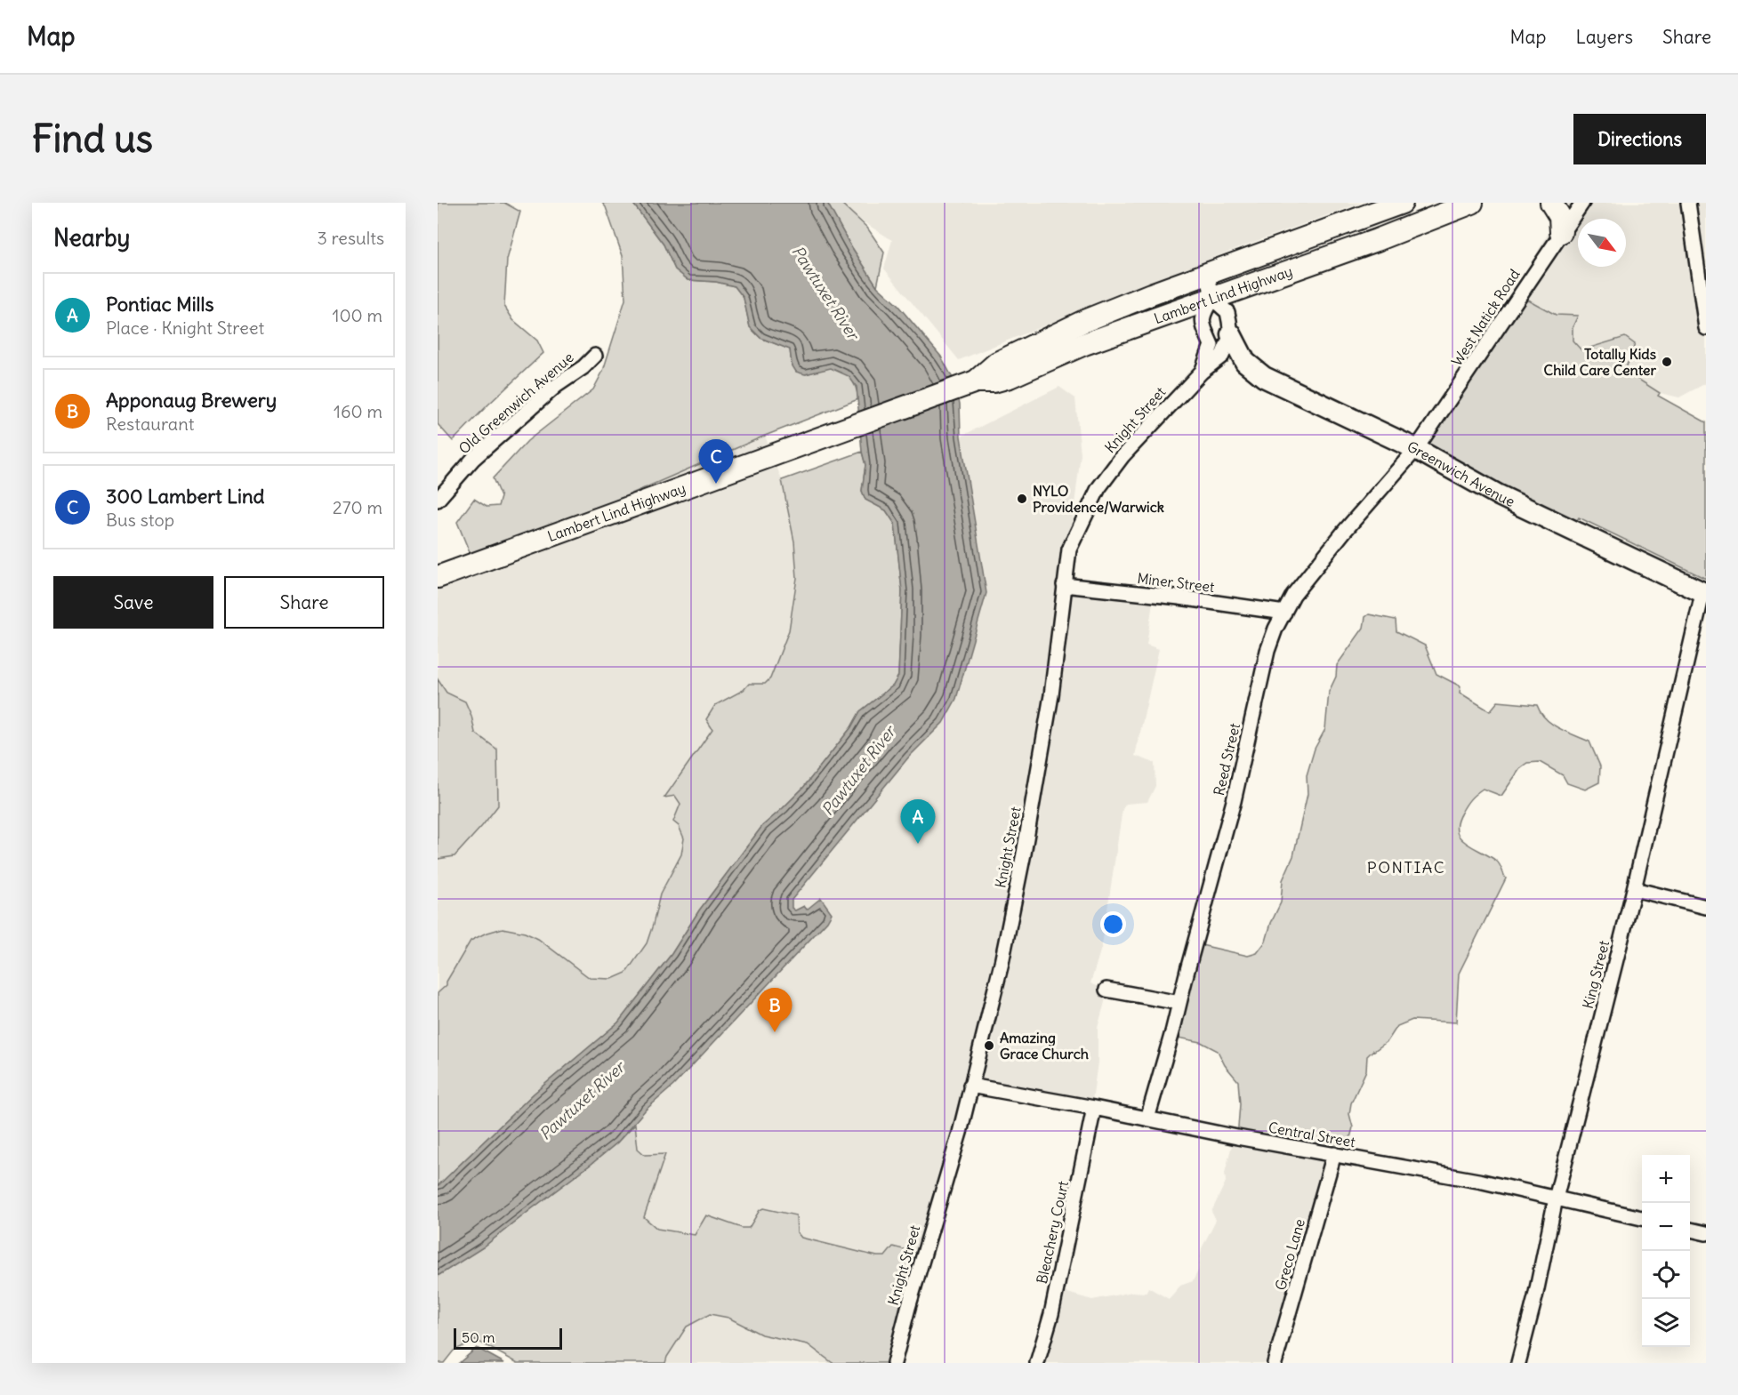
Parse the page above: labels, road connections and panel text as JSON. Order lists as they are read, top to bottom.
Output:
{
  "streets": {
    "main road": ["Lambert Lind Highway"],
    "street": [
      "West Natick Road",
      "Old Greenwich Avenue",
      "Knight Street",
      "Greenwich Avenue",
      "Miner Street",
      "Reed Street",
      "King Street",
      "Central Street",
      "Bleachery Court",
      "Greco Lane"
    ]
  },
  "crossings": [
    ["Lambert Lind Highway", "Knight Street"],
    ["West Natick Road", "Greenwich Avenue"],
    ["West Natick Road", "Reed Street"],
    ["Knight Street", "Greenwich Avenue"],
    ["Knight Street", "Miner Street"],
    ["Knight Street", "Central Street"],
    ["Greenwich Avenue", "Reed Street"],
    ["Greenwich Avenue", "King Street"],
    ["Miner Street", "Reed Street"],
    ["Reed Street", "Central Street"],
    ["King Street", "Central Street"],
    ["Central Street", "Bleachery Court"],
    ["Central Street", "Greco Lane"]
  ],
  "districts": ["PONTIAC"],
  "water": ["Pawtuxet River"],
  "places": ["Totally Kids Child Care Center", "NYLO Providence/Warwick", "Amazing Grace Church"],
  "scale_bar": "50 m",
  "north": "bottom right",
  "page": {
    "header": "Map",
    "nav": ["Map", "Layers", "Share"],
    "buttons": [
      "Directions",
      ["Save", "Share"]
    ],
    "title": "Find us",
    "heading": ["Nearby", "3 results"],
    "list": [
      {
        "mark": "A",
        "name": "Pontiac Mills",
        "note": "Place · Knight Street",
        "value": "100 m"
      },
      {
        "mark": "B",
        "name": "Apponaug Brewery",
        "note": "Restaurant",
        "value": "160 m"
      },
      {
        "mark": "C",
        "name": "300 Lambert Lind",
        "note": "Bus stop",
        "value": "270 m"
      }
    ],
    "pins": ["C", "A", "B"],
    "map_buttons": ["+", "−"],
    "scale": "50 m"
  }
}
